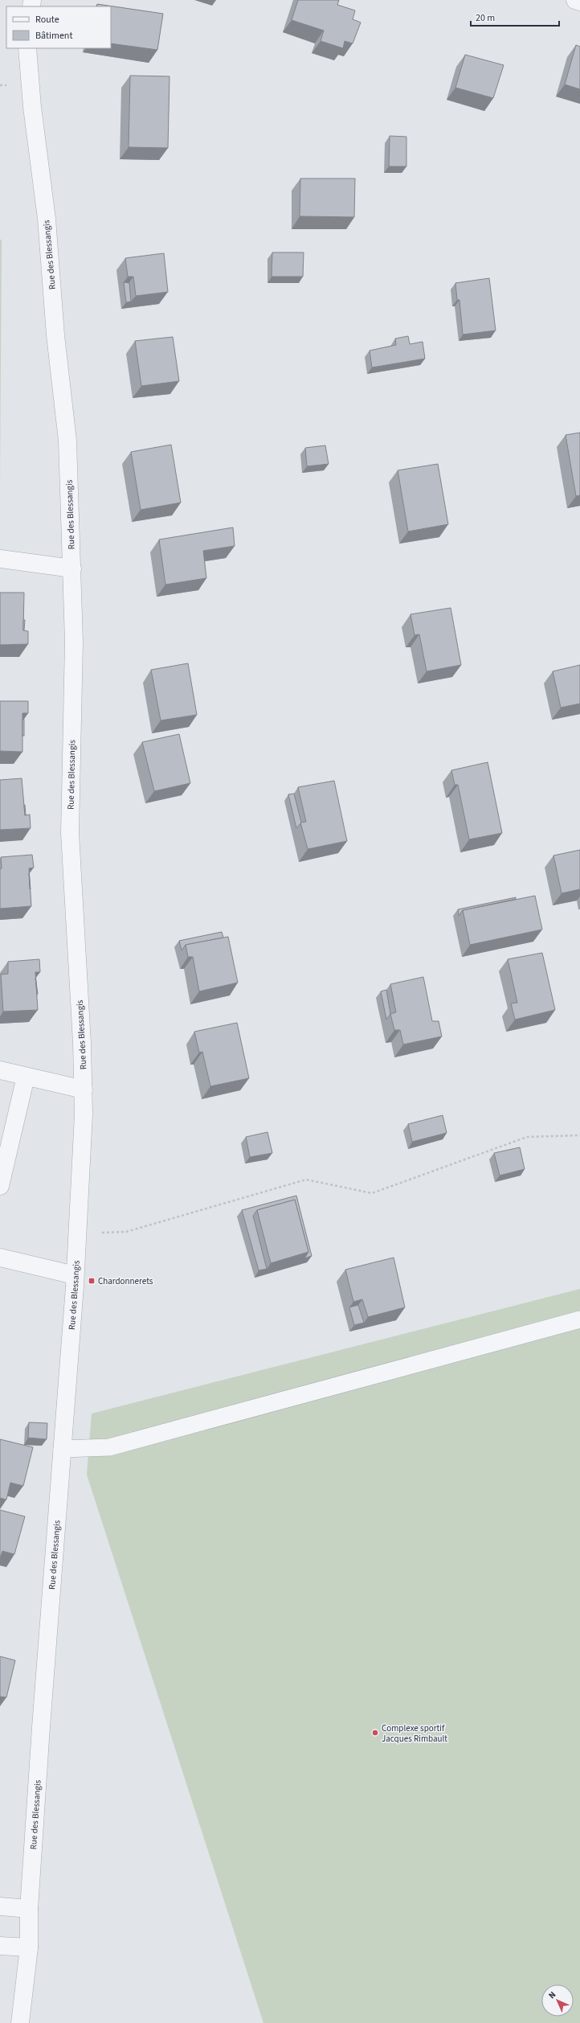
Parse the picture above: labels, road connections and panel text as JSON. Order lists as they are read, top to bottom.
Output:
{
  "streets": {
    "street": ["Rue des Blessangis"]
  },
  "places": {
    "transit": ["Chardonnerets"],
    "other": ["Complexe sportif Jacques Rimbault"]
  },
  "legend": ["Route", "Bâtiment"],
  "scale_bar": "20 m",
  "north": "top left"
}
